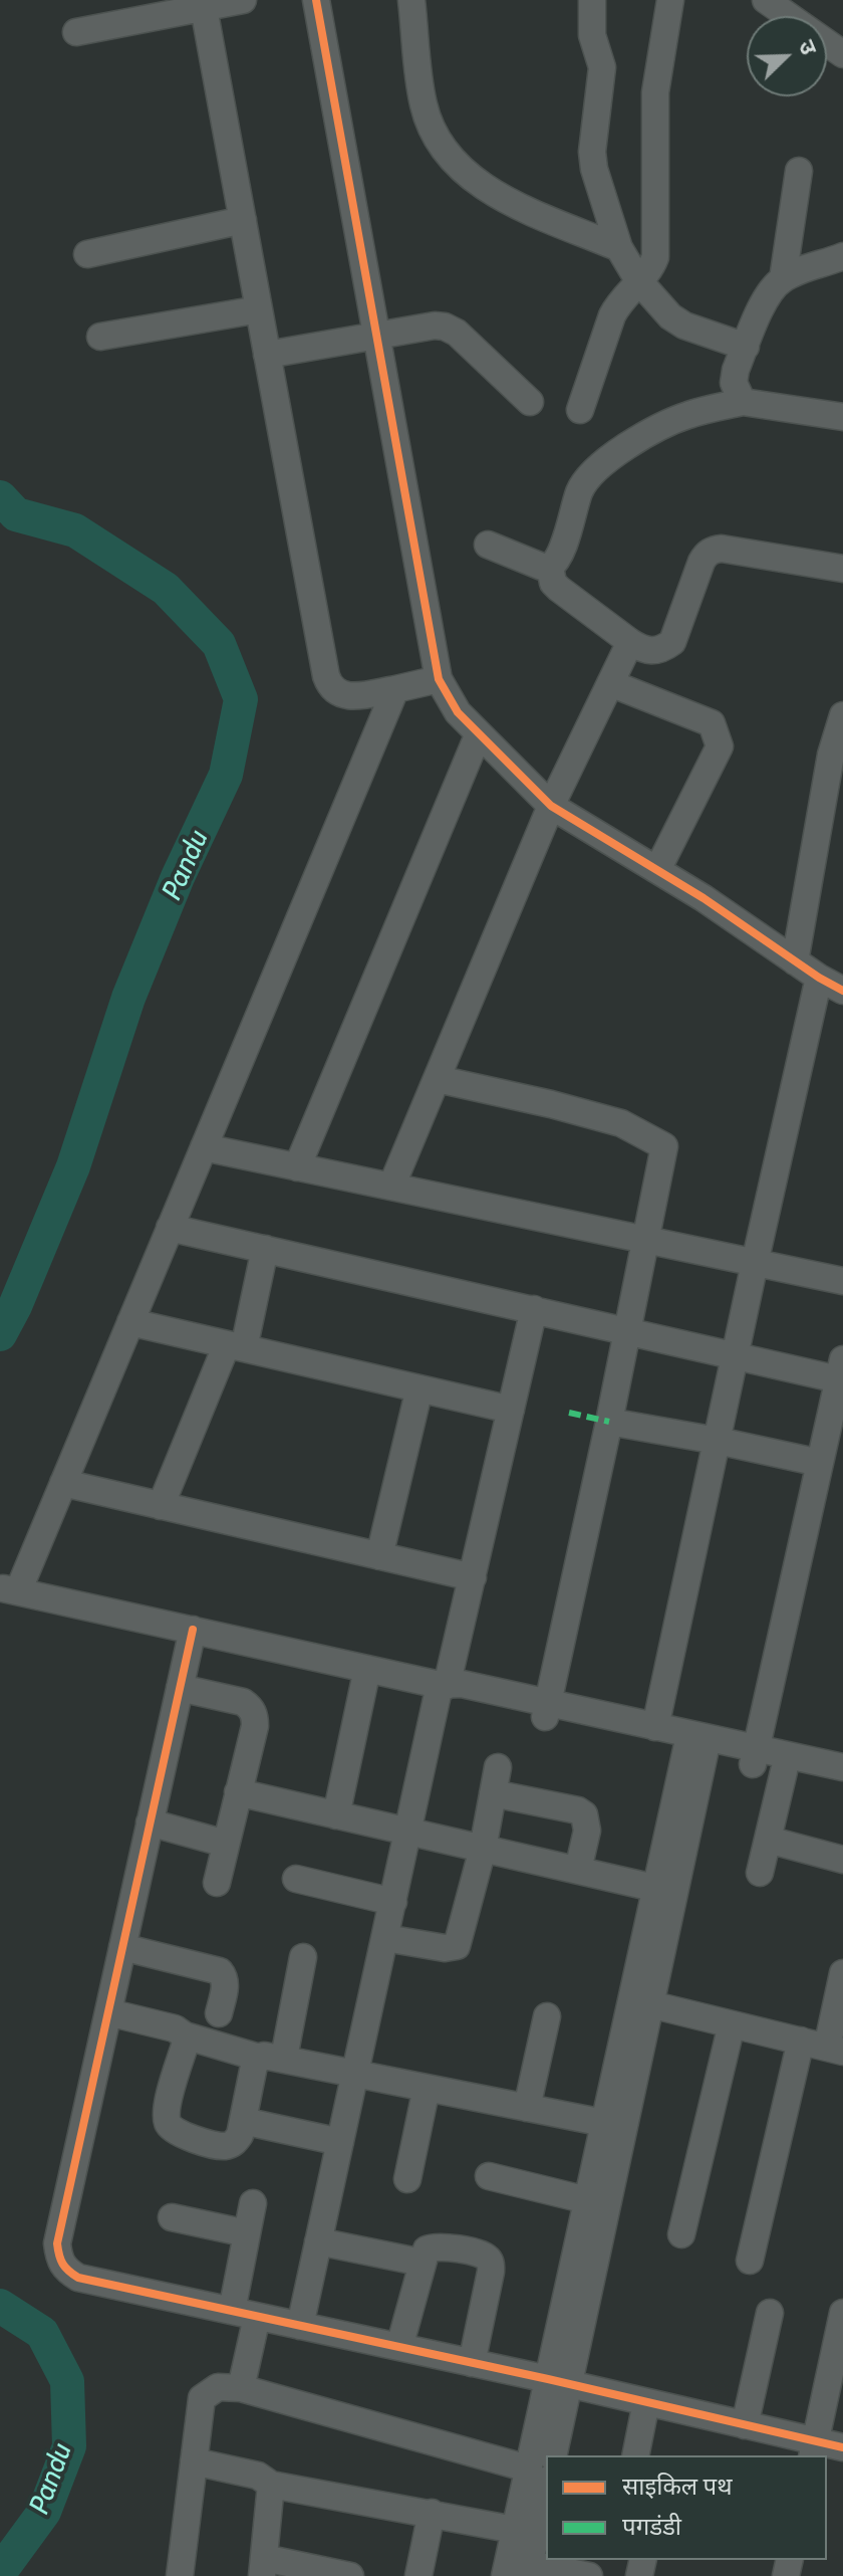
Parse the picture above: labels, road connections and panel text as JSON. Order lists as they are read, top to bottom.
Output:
{
  "water": ["Pandu"],
  "legend": ["साइकिल पथ", "पगडंडी"],
  "north": "top right"
}
